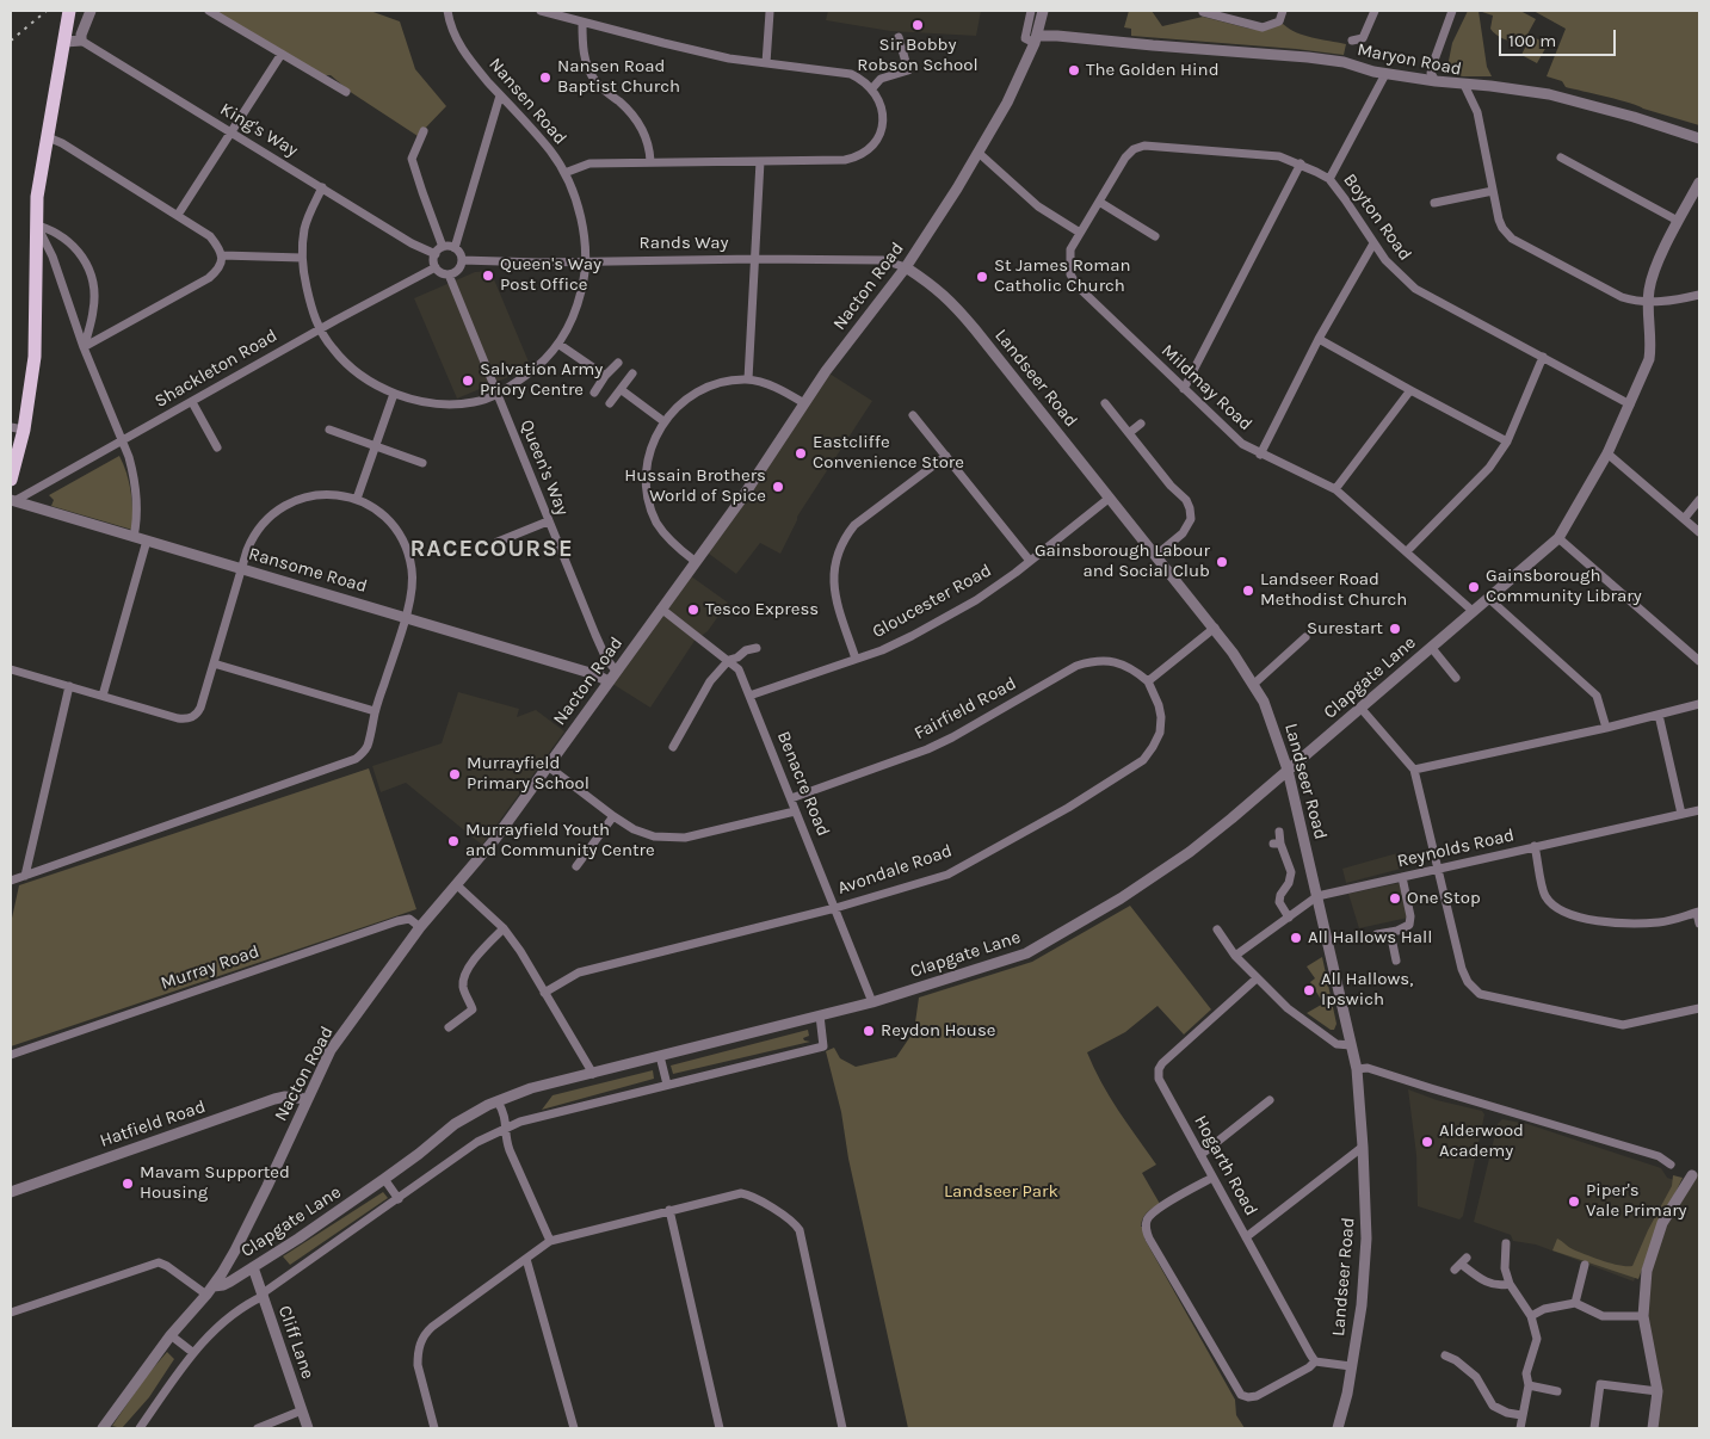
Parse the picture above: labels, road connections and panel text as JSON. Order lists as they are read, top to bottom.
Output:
{
  "streets": {
    "street": [
      "Maryon Road",
      "Nansen Road",
      "King's Way",
      "Boyton Road",
      "Rands Way",
      "Nacton Road",
      "Shackleton Road",
      "Landseer Road",
      "Mildmay Road",
      "Queen's Way",
      "Ransome Road",
      "Gloucester Road",
      "Clapgate Lane",
      "Fairfield Road",
      "Benacre Road",
      "Reynolds Road",
      "Avondale Road",
      "Murray Road",
      "Hatfield Road",
      "Hogarth Road",
      "Cliff Lane"
    ]
  },
  "crossings": [
    ["Maryon Road", "Nacton Road"],
    ["Maryon Road", "Clapgate Lane"],
    ["Nansen Road", "King's Way"],
    ["Nansen Road", "Rands Way"],
    ["Nansen Road", "Shackleton Road"],
    ["Nansen Road", "Queen's Way"],
    ["King's Way", "Rands Way"],
    ["King's Way", "Shackleton Road"],
    ["King's Way", "Queen's Way"],
    ["Boyton Road", "Mildmay Road"],
    ["Boyton Road", "Clapgate Lane"],
    ["Rands Way", "Nacton Road"],
    ["Rands Way", "Shackleton Road"],
    ["Rands Way", "Landseer Road"],
    ["Rands Way", "Queen's Way"],
    ["Nacton Road", "Landseer Road"],
    ["Nacton Road", "Queen's Way"],
    ["Nacton Road", "Ransome Road"],
    ["Nacton Road", "Clapgate Lane"],
    ["Nacton Road", "Benacre Road"],
    ["Nacton Road", "Murray Road"],
    ["Nacton Road", "Hatfield Road"],
    ["Shackleton Road", "Queen's Way"],
    ["Shackleton Road", "Ransome Road"],
    ["Landseer Road", "Gloucester Road"],
    ["Landseer Road", "Clapgate Lane"],
    ["Landseer Road", "Reynolds Road"],
    ["Mildmay Road", "Clapgate Lane"],
    ["Gloucester Road", "Benacre Road"],
    ["Clapgate Lane", "Benacre Road"],
    ["Clapgate Lane", "Cliff Lane"],
    ["Fairfield Road", "Benacre Road"],
    ["Fairfield Road", "Avondale Road"],
    ["Benacre Road", "Avondale Road"]
  ],
  "districts": ["RACECOURSE"],
  "parks": ["Landseer Park"],
  "places": [
    "Sir Bobby Robson School",
    "The Golden Hind",
    "Nansen Road Baptist Church",
    "Queen's Way Post Office",
    "St James Roman Catholic Church",
    "Salvation Army Priory Centre",
    "Eastcliffe Convenience Store",
    "Hussain Brothers World of Spice",
    "Gainsborough Labour and Social Club",
    "Gainsborough Community Library",
    "Landseer Road Methodist Church",
    "Tesco Express",
    "Surestart",
    "Murrayfield Primary School",
    "Murrayfield Youth and Community Centre",
    "One Stop",
    "All Hallows Hall",
    "All Hallows, Ipswich",
    "Reydon House",
    "Alderwood Academy",
    "Mavam Supported Housing",
    "Piper's Vale Primary"
  ],
  "scale_bar": "100 m"
}
